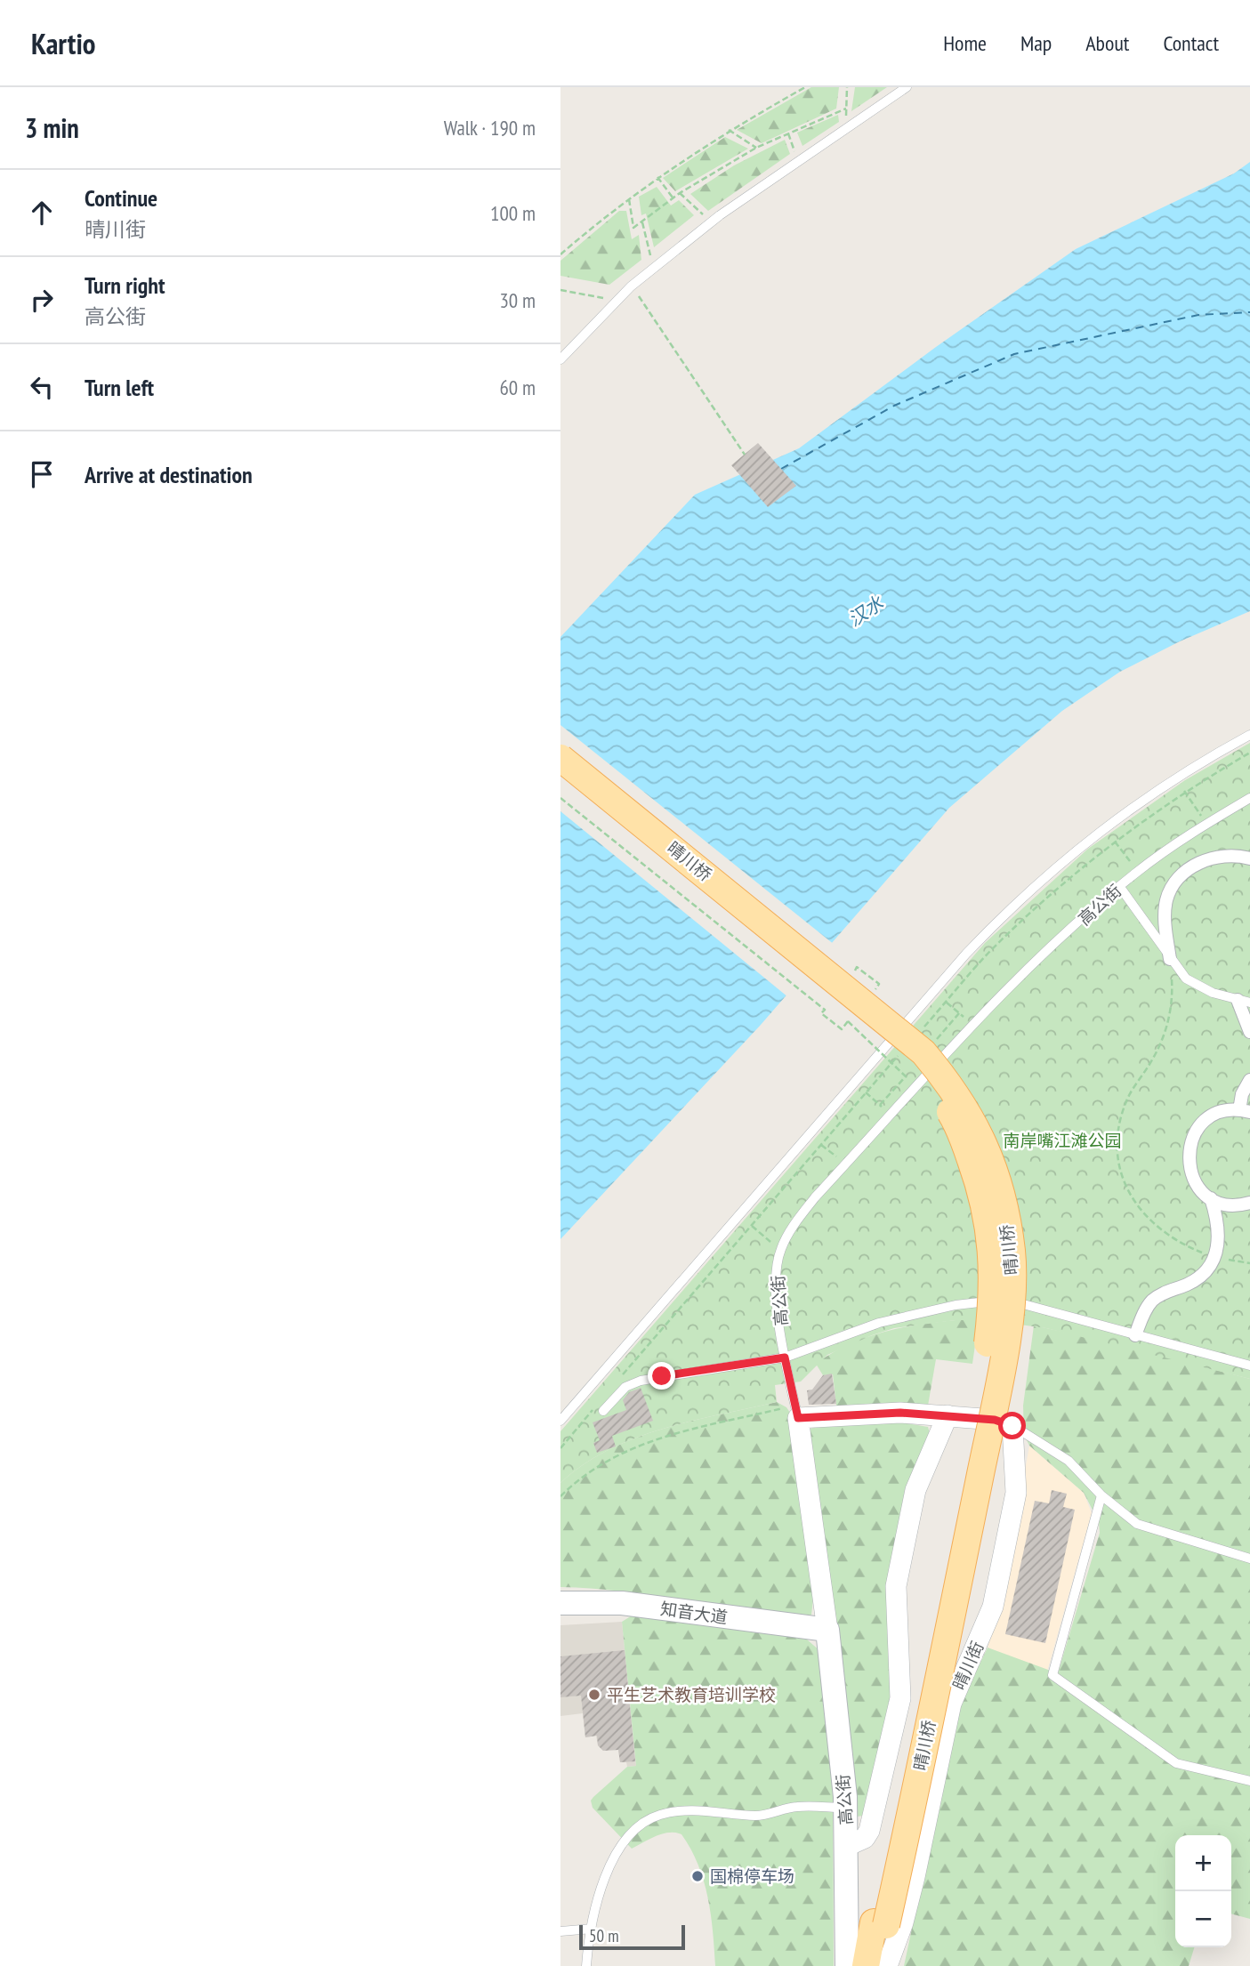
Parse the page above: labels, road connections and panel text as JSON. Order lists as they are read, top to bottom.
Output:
{
  "streets": {
    "main road": ["晴川桥", "高公街", "知音大道"],
    "street": ["晴川街"]
  },
  "crossings": [
    ["高公街", "知音大道"]
  ],
  "water": ["汉水"],
  "parks": ["南岸嘴江滩公园"],
  "places": ["平生艺术教育培训学校", "国棉停车场"],
  "scale_bar": "50 m",
  "page": {
    "header": "Kartio",
    "nav": [
      "Home",
      "Map",
      "About",
      "Contact"
    ],
    "heading": ["3 min", "Walk · 190 m"],
    "list": [
      ["Continue", "晴川街", "100 m"],
      ["Turn right", "高公街", "30 m"],
      ["Turn left", "60 m"],
      "Arrive at destination"
    ],
    "map_buttons": ["+", "−"],
    "scale": "50 m"
  }
}
